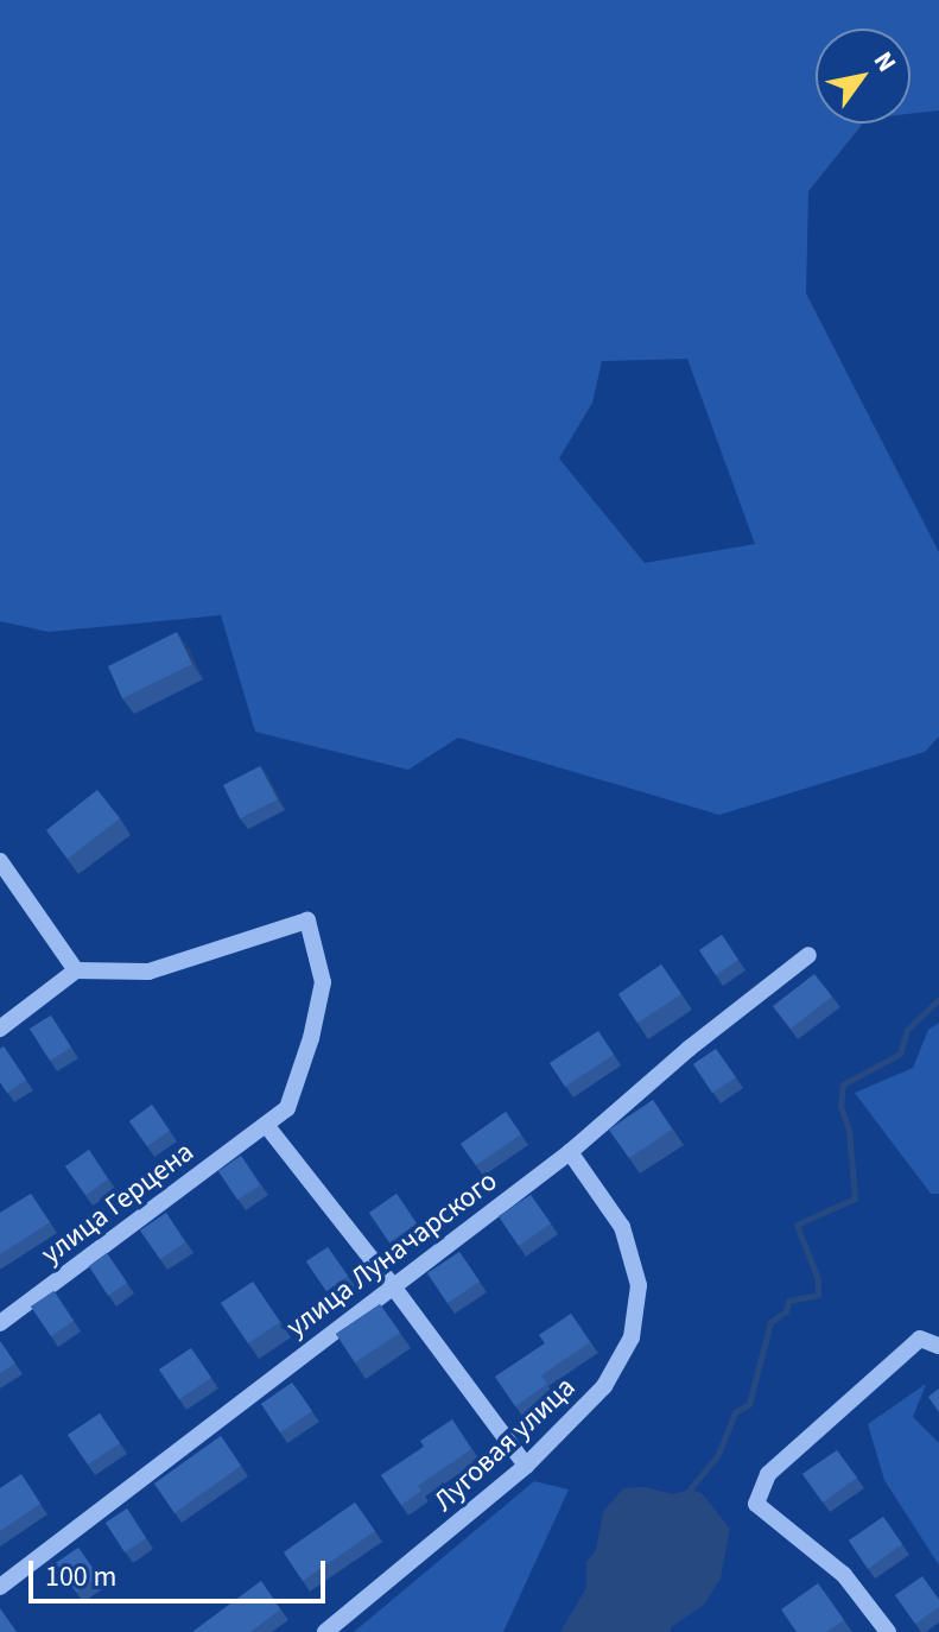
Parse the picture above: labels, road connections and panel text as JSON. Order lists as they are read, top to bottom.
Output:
{
  "streets": {
    "street": ["улица Герцена", "улица Луначарского", "Луговая улица"]
  },
  "crossings": [
    ["улица Луначарского", "Луговая улица"]
  ],
  "scale_bar": "100 m",
  "north": "top right"
}
